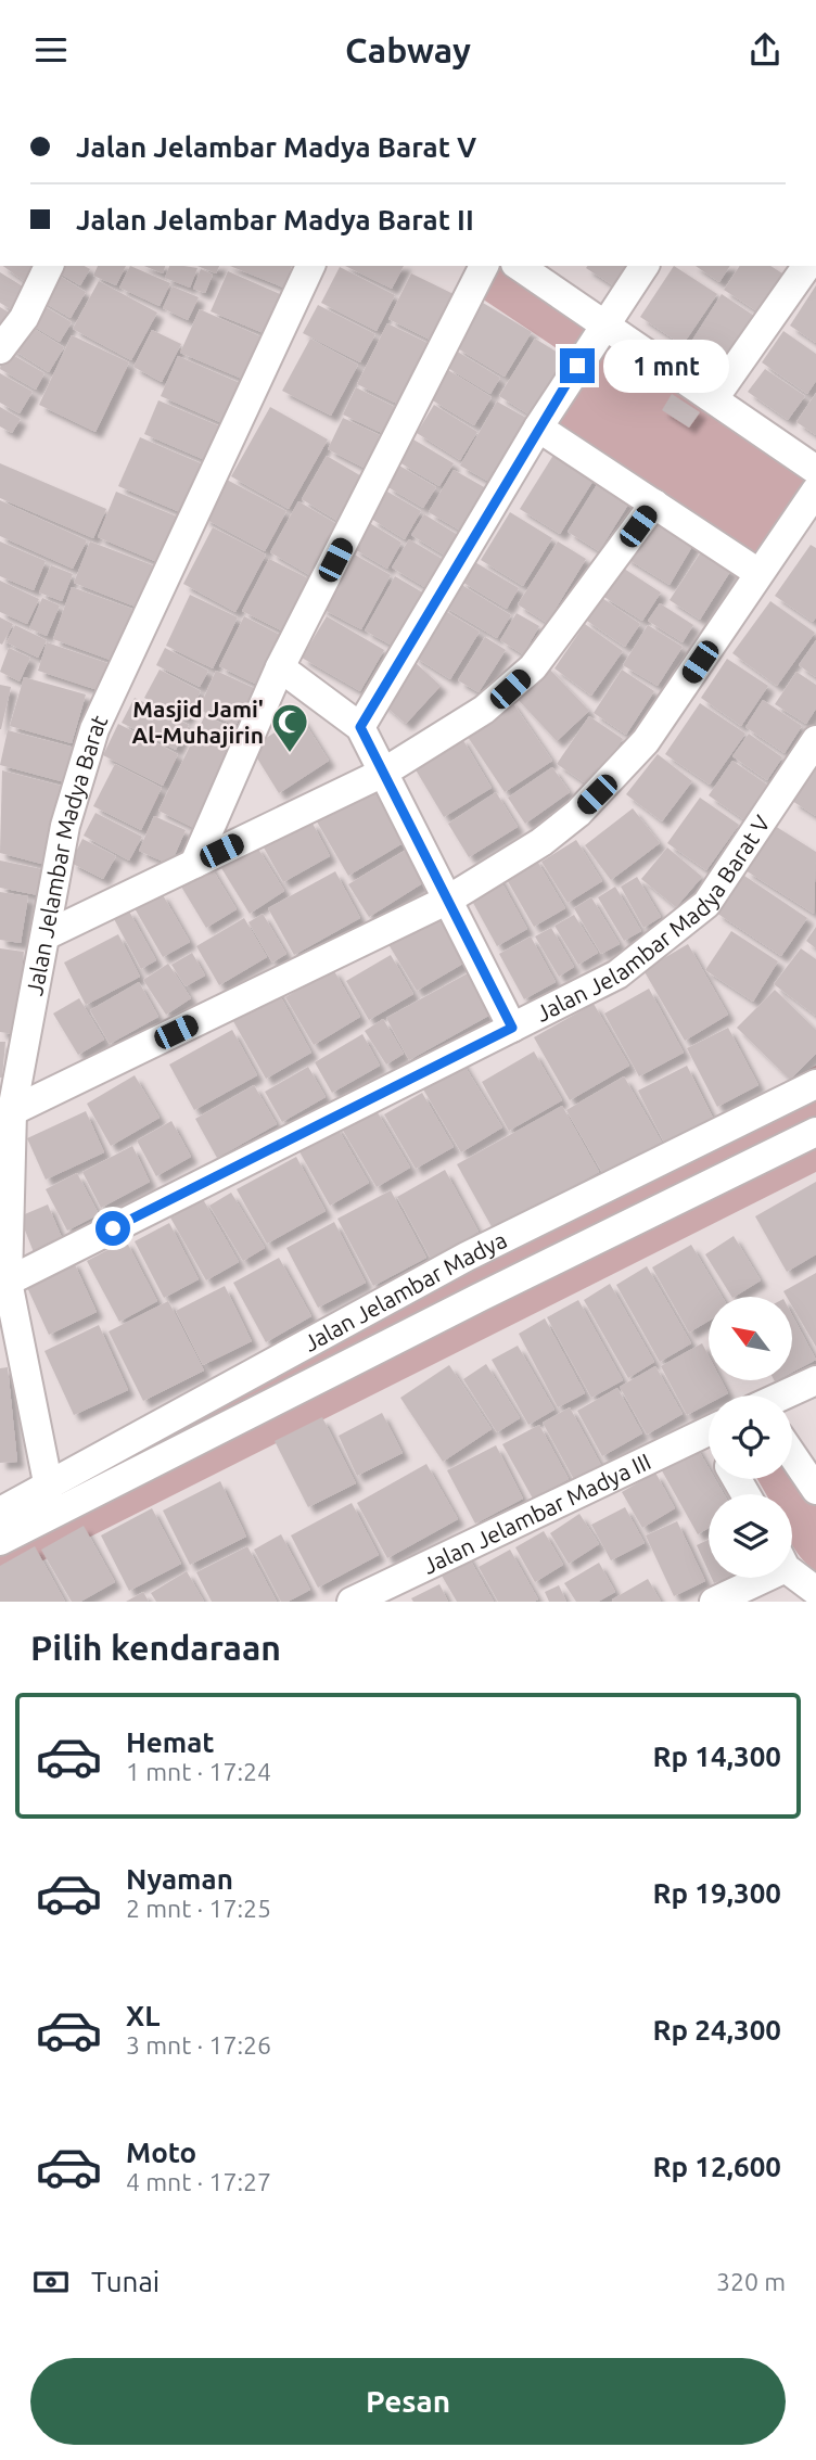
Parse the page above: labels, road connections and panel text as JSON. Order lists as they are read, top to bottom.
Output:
{
  "streets": {
    "street": [
      "Jalan Jelambar Madya Barat",
      "Jalan Jelambar Madya Barat V",
      "Jalan Jelambar Madya",
      "Jalan Jelambar Madya III"
    ]
  },
  "crossings": [
    ["Jalan Jelambar Madya Barat", "Jalan Jelambar Madya Barat V"],
    ["Jalan Jelambar Madya Barat", "Jalan Jelambar Madya"]
  ],
  "places": {
    "mosque": ["Masjid Jami' Al-Muhajirin"]
  },
  "north": "top left",
  "page": {
    "header": "Cabway",
    "banner": ["Jalan Jelambar Madya Barat V", "Jalan Jelambar Madya Barat II"],
    "bubble": "1 mnt",
    "heading": "Pilih kendaraan",
    "list": [
      {
        "name": "Hemat",
        "note": "1 mnt · 17:24",
        "value": "Rp 14,300"
      },
      {
        "name": "Nyaman",
        "note": "2 mnt · 17:25",
        "value": "Rp 19,300"
      },
      {
        "name": "XL",
        "note": "3 mnt · 17:26",
        "value": "Rp 24,300"
      },
      {
        "name": "Moto",
        "note": "4 mnt · 17:27",
        "value": "Rp 12,600"
      }
    ],
    "pay": ["Tunai", "320 m"],
    "buttons": "Pesan"
  }
}
